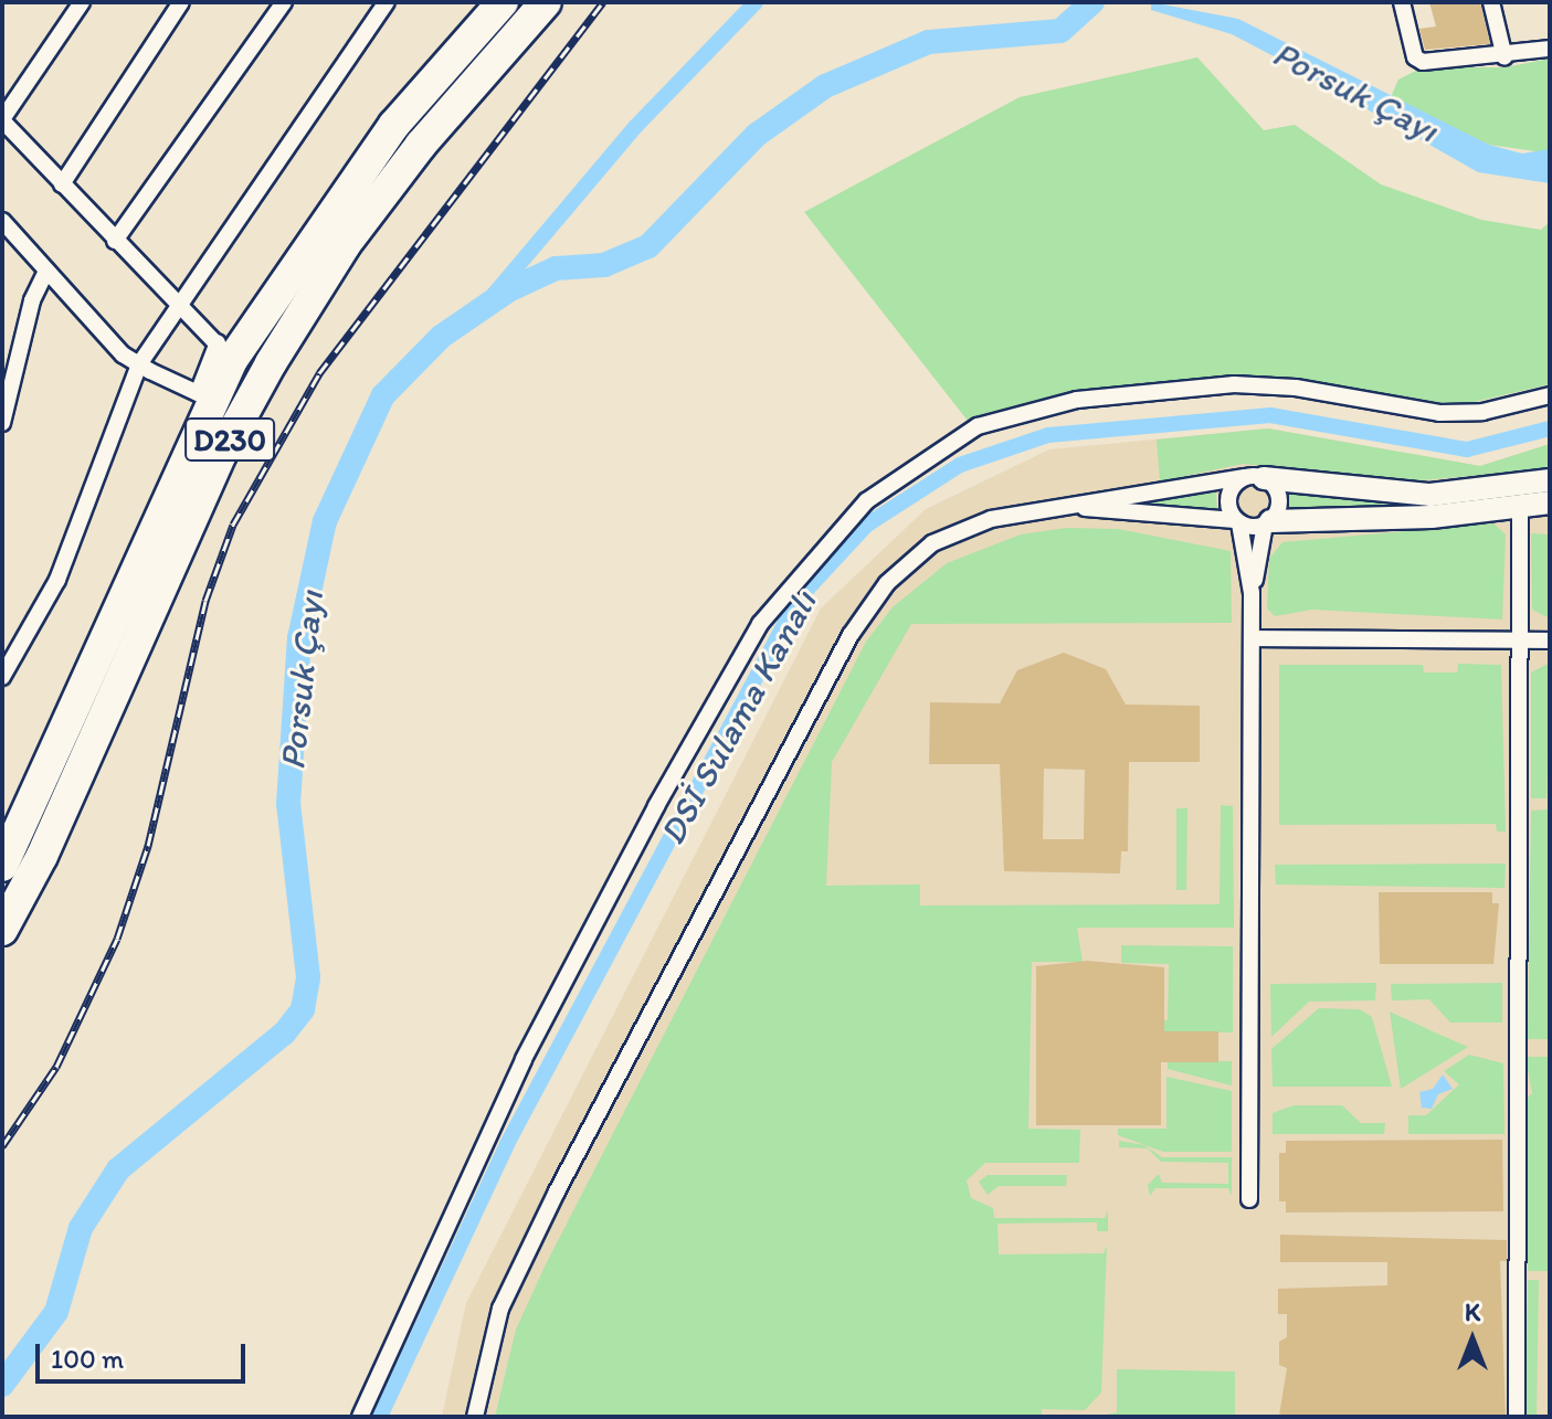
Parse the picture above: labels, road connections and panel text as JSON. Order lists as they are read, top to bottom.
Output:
{
  "streets": {
    "highway": ["D230"]
  },
  "water": ["Porsuk Çayı", "DSİ Sulama Kanalı"],
  "scale_bar": "100 m",
  "north": "top"
}
